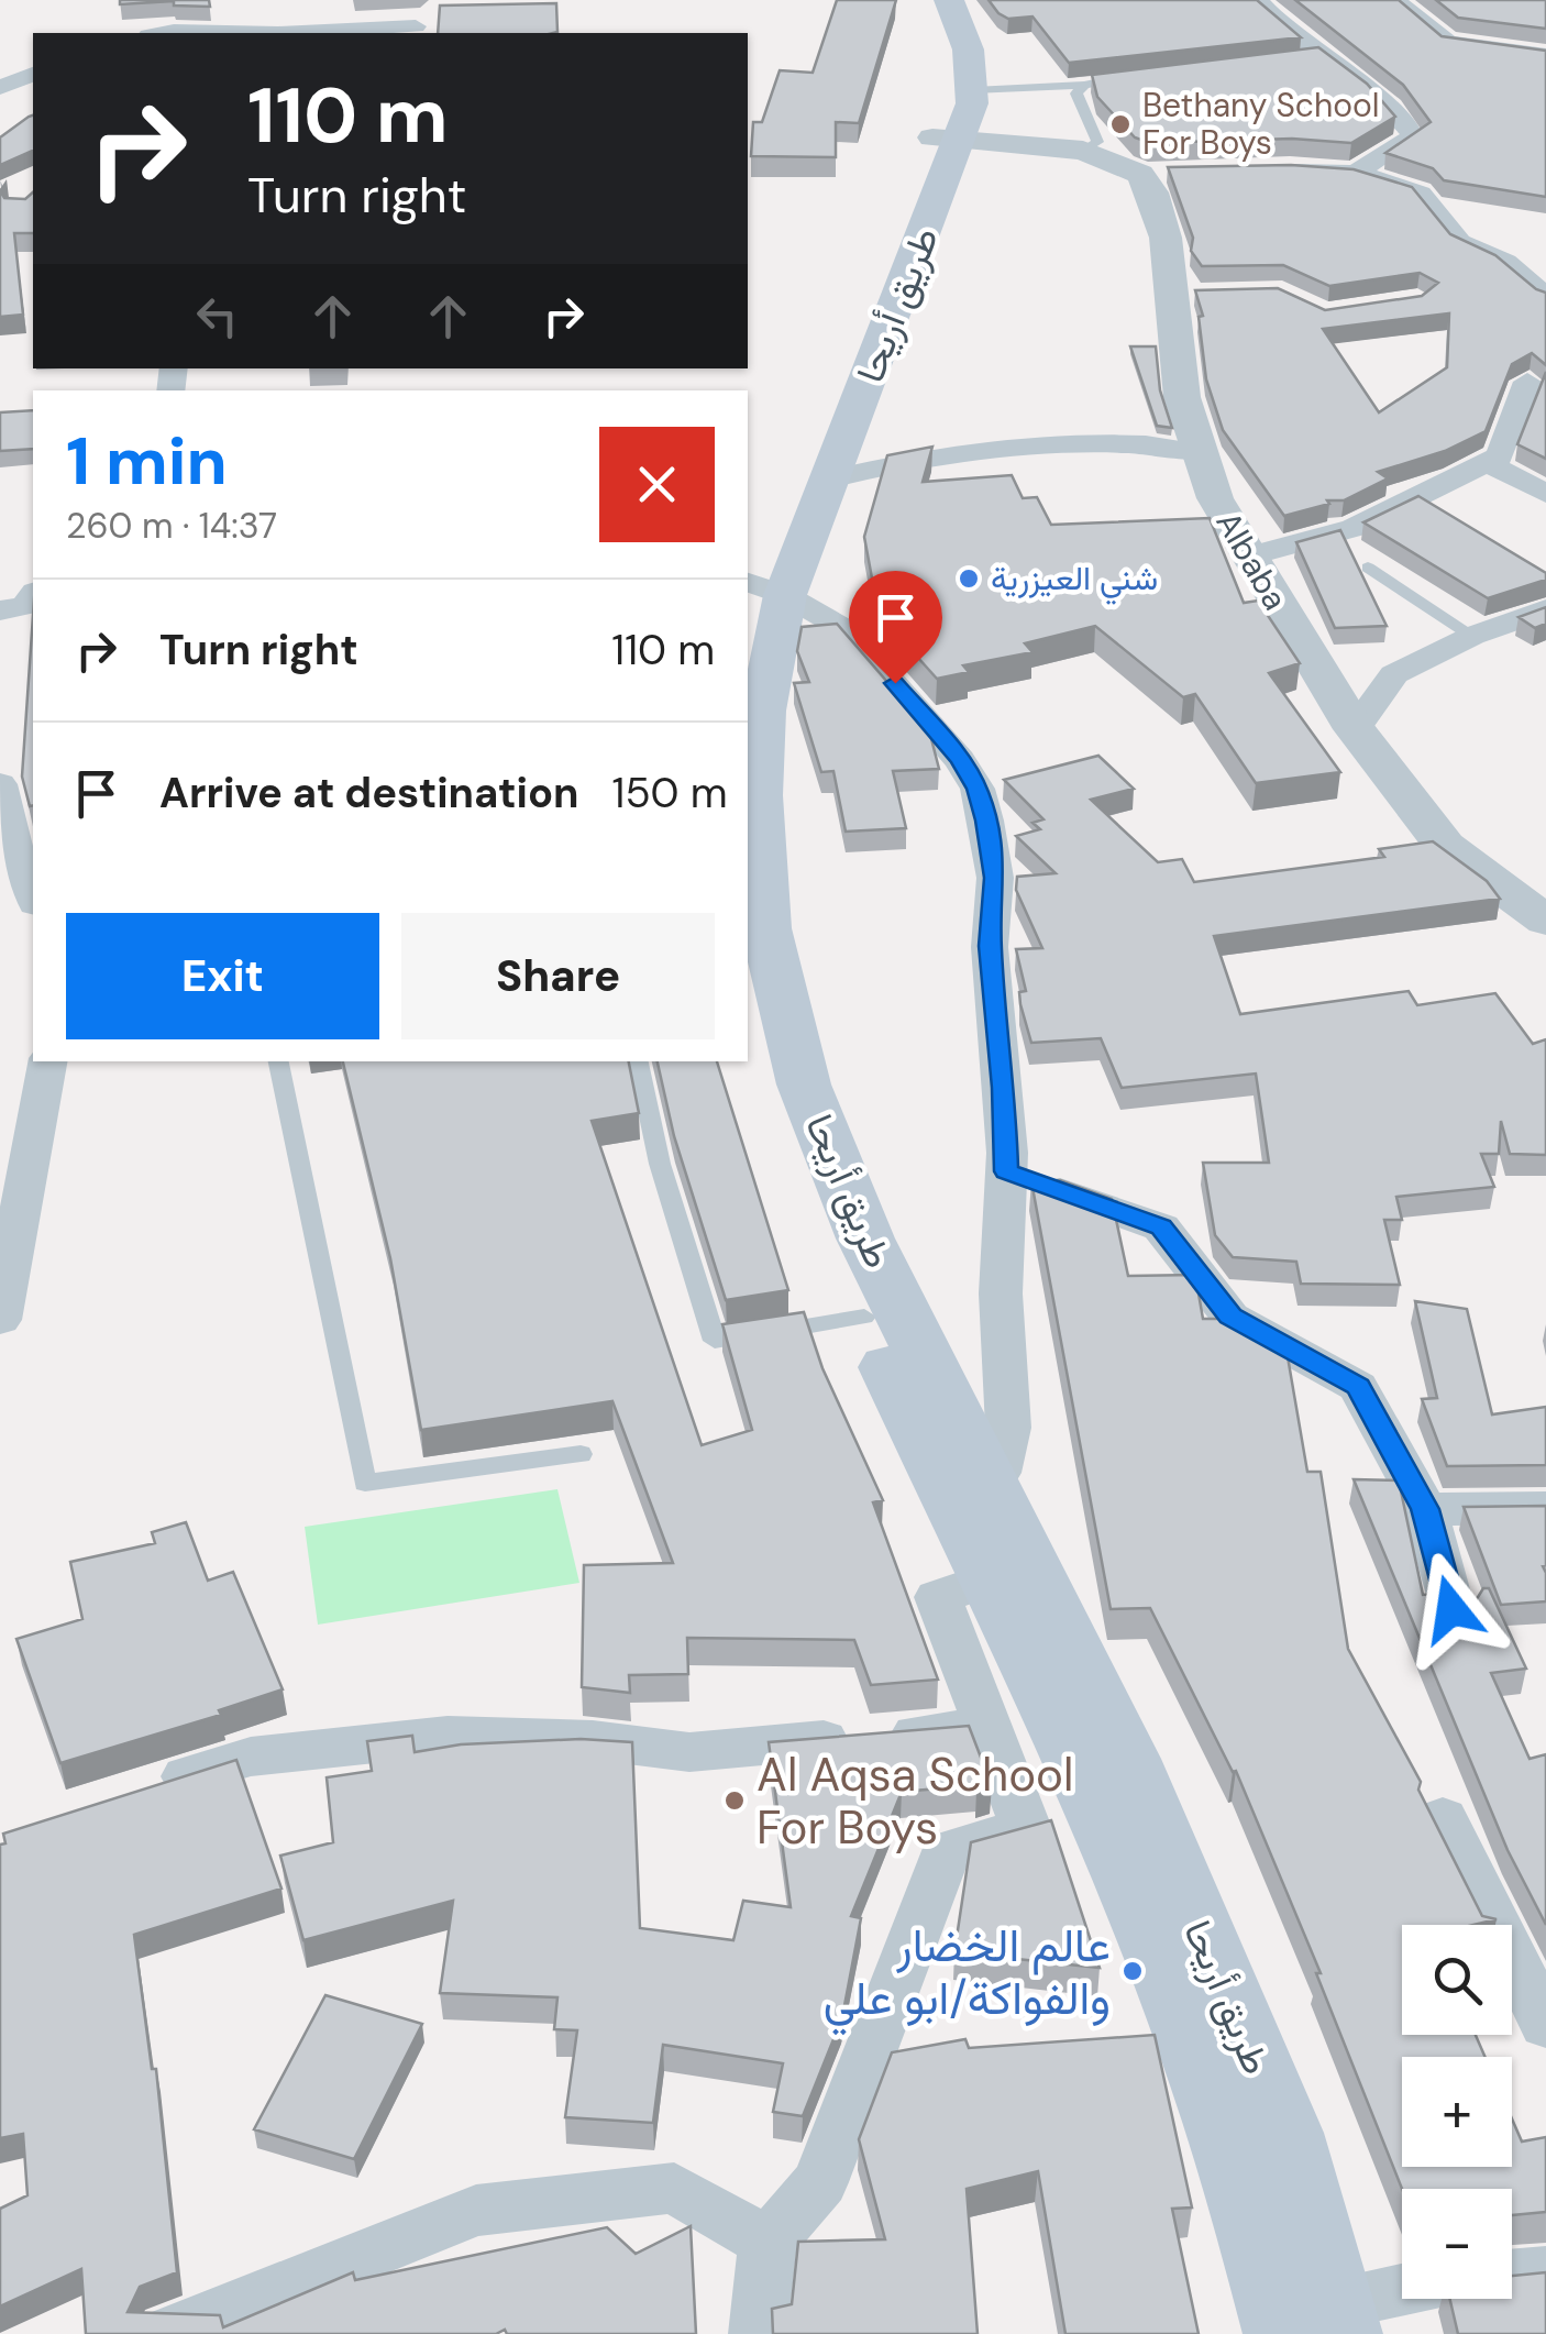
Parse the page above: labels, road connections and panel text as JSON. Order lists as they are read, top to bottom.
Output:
{
  "streets": {
    "main road": ["طريق أريحا"],
    "street": ["Albaba"]
  },
  "crossings": [
    ["طريق أريحا", "Albaba"]
  ],
  "places": [
    "Bethany School For Boys",
    "شني العيزرية",
    "Al Aqsa School For Boys",
    "عالم الخضار والفواكة/ابو علي"
  ],
  "page": {
    "turn": ["110 m", "Turn right"],
    "heading": ["1 min", "260 m · 14:37"],
    "list": [
      {
        "name": "Turn right",
        "value": "110 m"
      },
      {
        "name": "Arrive at destination",
        "value": "150 m"
      }
    ],
    "buttons": ["Exit", "Share"],
    "map_buttons": ["+", "−"]
  }
}
